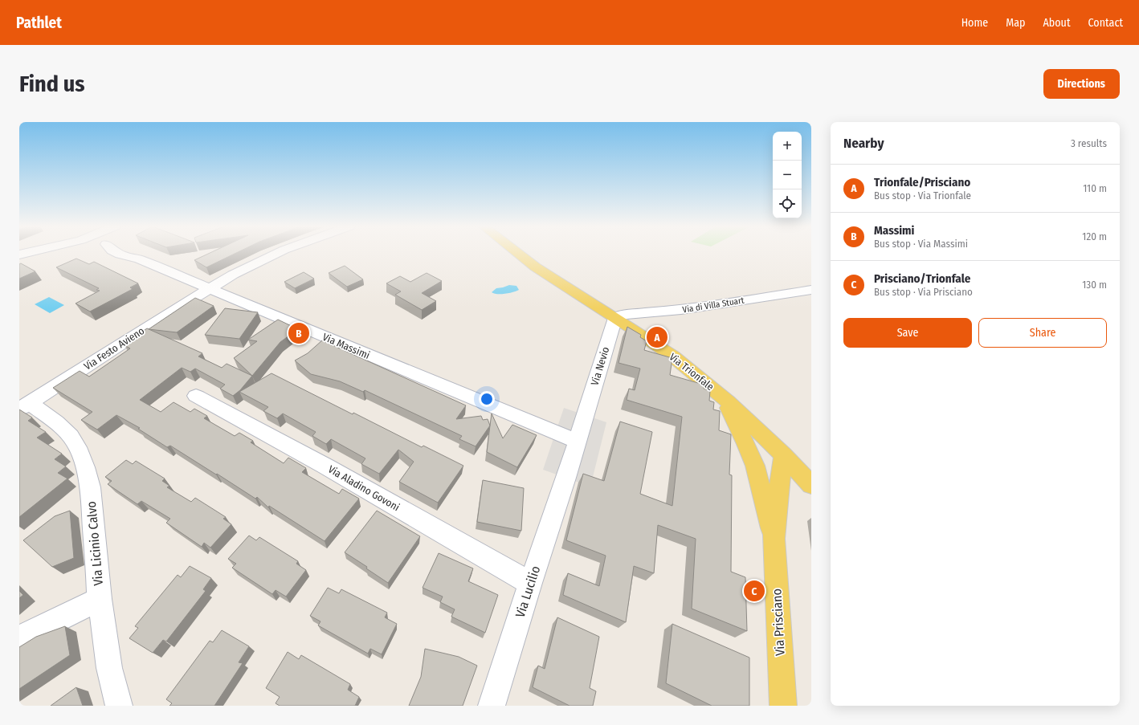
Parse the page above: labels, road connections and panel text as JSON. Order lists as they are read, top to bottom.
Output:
{
  "streets": {
    "main road": ["Via Trionfale", "Via Prisciano"],
    "street": [
      "Via di Villa Stuart",
      "Via Massimi",
      "Via Festo Avieno",
      "Via Nevio",
      "Via Aladino Govoni",
      "Via Licinio Calvo",
      "Via Lucilio"
    ]
  },
  "crossings": [
    ["Via di Villa Stuart", "Via Nevio"],
    ["Via di Villa Stuart", "Via Trionfale"],
    ["Via Massimi", "Via Festo Avieno"],
    ["Via Massimi", "Via Nevio"],
    ["Via Massimi", "Via Lucilio"],
    ["Via Festo Avieno", "Via Licinio Calvo"],
    ["Via Nevio", "Via Trionfale"],
    ["Via Nevio", "Via Lucilio"],
    ["Via Trionfale", "Via Prisciano"],
    ["Via Aladino Govoni", "Via Lucilio"]
  ],
  "page": {
    "header": "Pathlet",
    "nav": [
      "Home",
      "Map",
      "About",
      "Contact"
    ],
    "buttons": [
      "Directions",
      ["Save", "Share"]
    ],
    "title": "Find us",
    "heading": ["Nearby", "3 results"],
    "map_buttons": ["+", "−"],
    "list": [
      {
        "mark": "A",
        "name": "Trionfale/Prisciano",
        "note": "Bus stop · Via Trionfale",
        "value": "110 m"
      },
      {
        "mark": "B",
        "name": "Massimi",
        "note": "Bus stop · Via Massimi",
        "value": "120 m"
      },
      {
        "mark": "C",
        "name": "Prisciano/Trionfale",
        "note": "Bus stop · Via Prisciano",
        "value": "130 m"
      }
    ],
    "pins": ["B", "A", "C"]
  }
}
